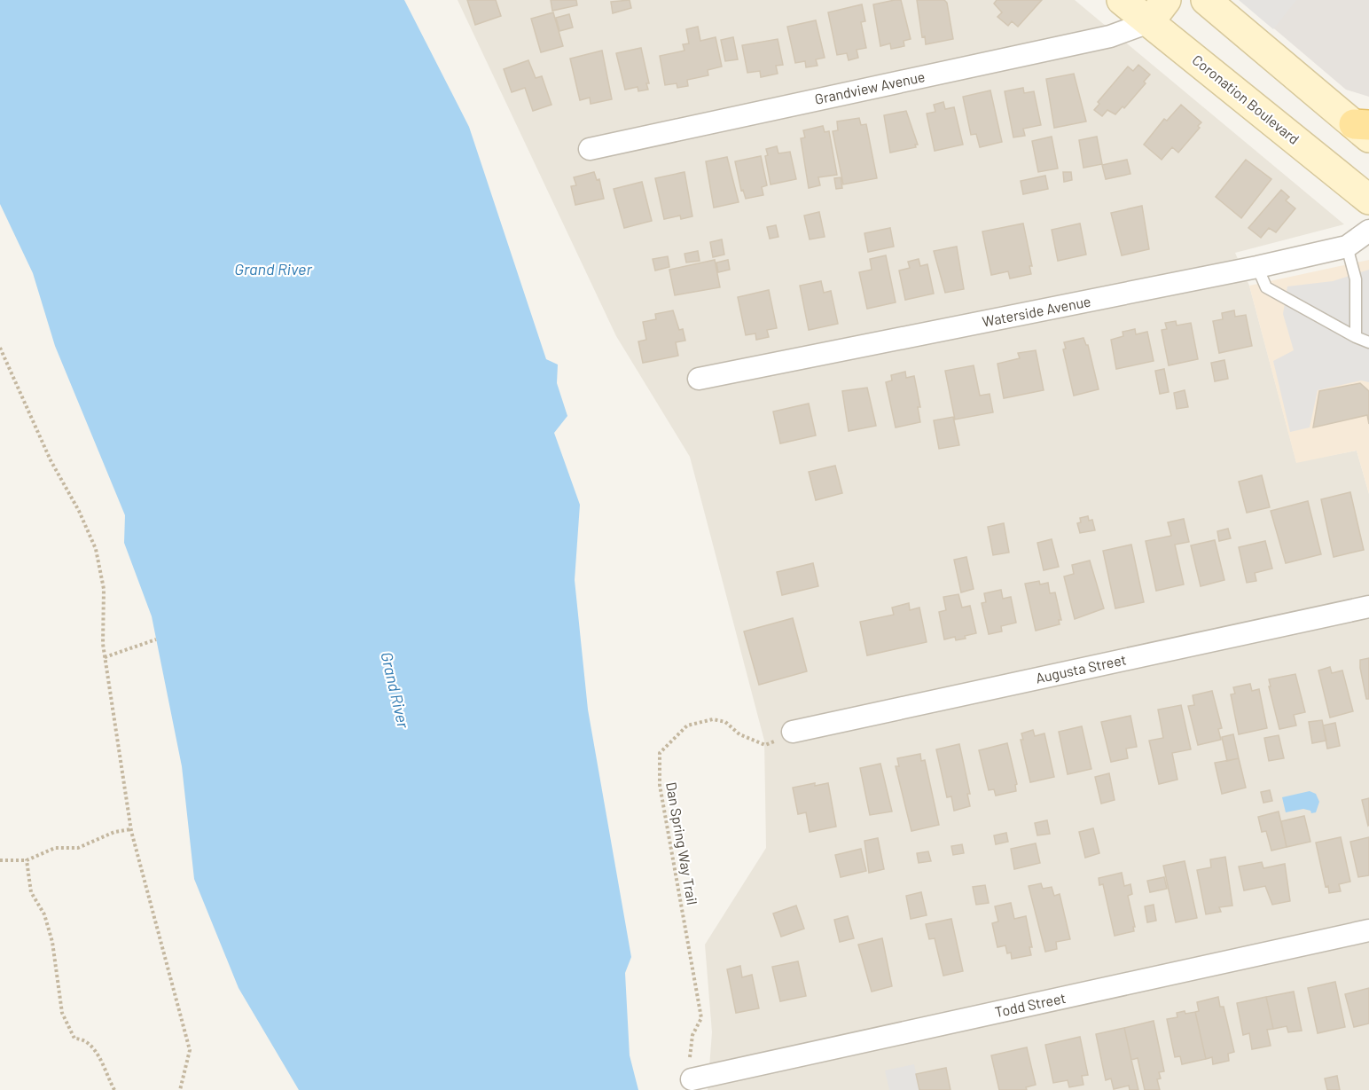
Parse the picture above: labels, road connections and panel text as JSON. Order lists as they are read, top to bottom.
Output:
{
  "streets": {
    "main road": ["Coronation Boulevard"],
    "street": [
      "Grandview Avenue",
      "Waterside Avenue",
      "Augusta Street",
      "Todd Street"
    ],
    "path": ["Dan Spring Way Trail"]
  },
  "crossings": [
    ["Grandview Avenue", "Coronation Boulevard"],
    ["Augusta Street", "Dan Spring Way Trail"],
    ["Dan Spring Way Trail", "Todd Street"]
  ],
  "water": ["Grand River"]
}
